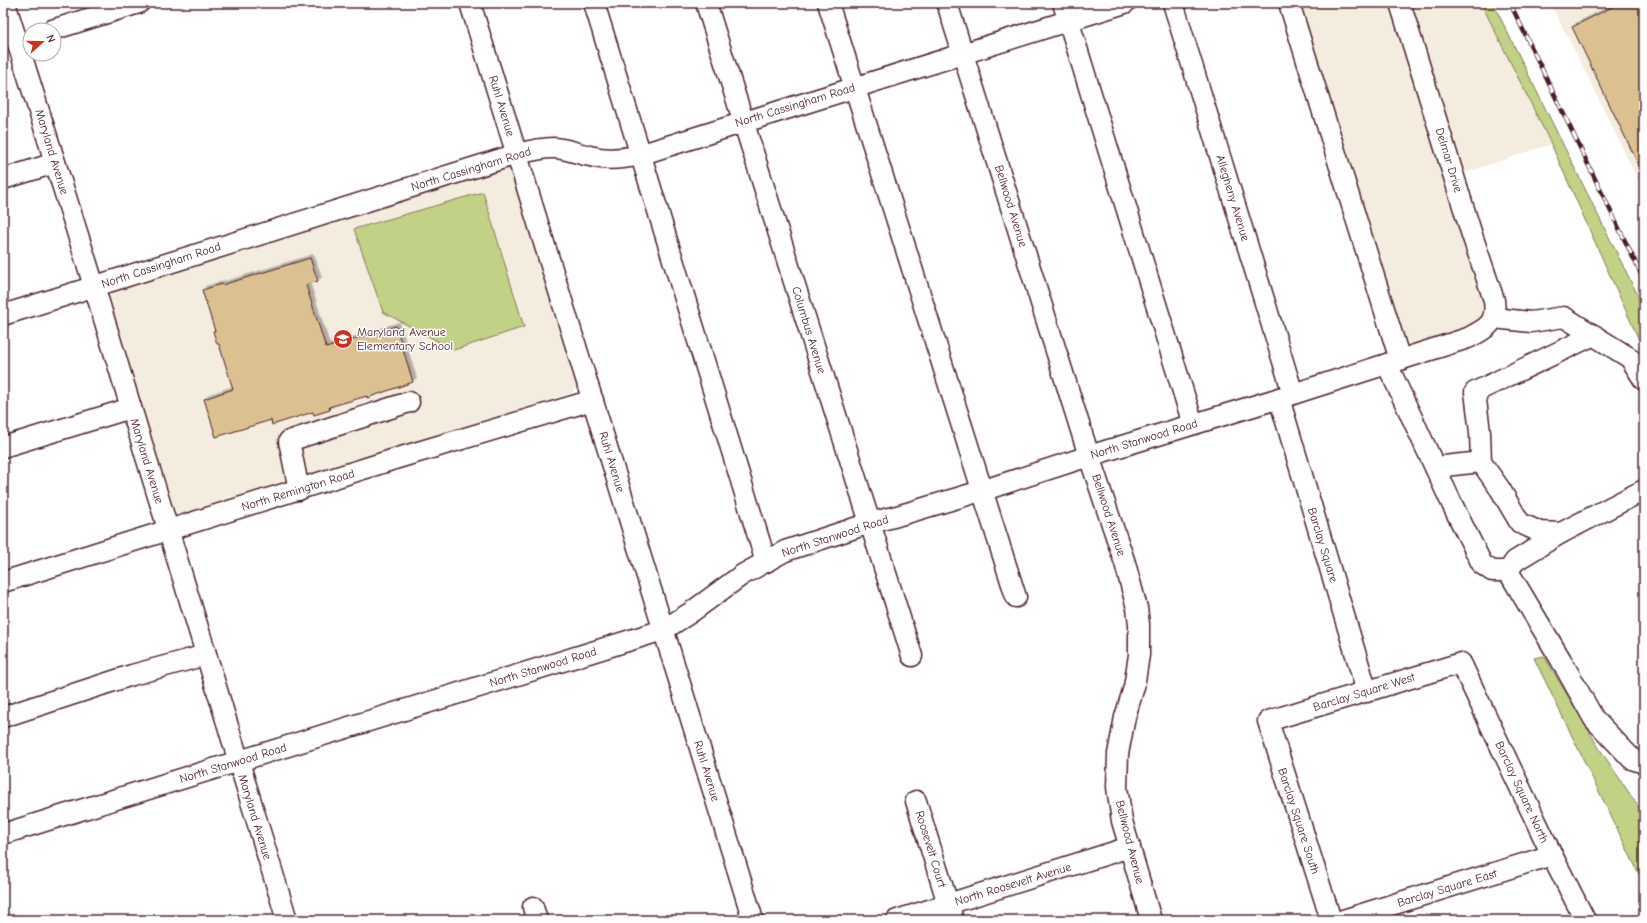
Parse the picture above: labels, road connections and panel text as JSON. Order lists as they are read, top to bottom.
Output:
{
  "streets": {
    "street": [
      "North Cassingham Road",
      "Ruhl Avenue",
      "Maryland Avenue",
      "Delmar Drive",
      "Allegheny Avenue",
      "Bellwood Avenue",
      "Columbus Avenue",
      "North Stanwood Road",
      "North Remington Road",
      "Barclay Square",
      "Barclay Square West",
      "Barclay Square North",
      "Barclay Square South",
      "Roosevelt Court",
      "North Roosevelt Avenue",
      "Barclay Square East"
    ]
  },
  "crossings": [
    ["North Cassingham Road", "Ruhl Avenue"],
    ["North Cassingham Road", "Maryland Avenue"],
    ["North Cassingham Road", "Bellwood Avenue"],
    ["North Cassingham Road", "Columbus Avenue"],
    ["Ruhl Avenue", "North Stanwood Road"],
    ["Ruhl Avenue", "North Remington Road"],
    ["Maryland Avenue", "North Stanwood Road"],
    ["Maryland Avenue", "North Remington Road"],
    ["Delmar Drive", "North Stanwood Road"],
    ["Allegheny Avenue", "North Stanwood Road"],
    ["Allegheny Avenue", "Barclay Square"],
    ["Bellwood Avenue", "North Stanwood Road"],
    ["Bellwood Avenue", "North Roosevelt Avenue"],
    ["Columbus Avenue", "North Stanwood Road"],
    ["North Stanwood Road", "Barclay Square"],
    ["Barclay Square", "Barclay Square West"],
    ["Barclay Square West", "Barclay Square North"],
    ["Barclay Square West", "Barclay Square South"],
    ["Barclay Square North", "Barclay Square East"],
    ["Roosevelt Court", "North Roosevelt Avenue"]
  ],
  "places": {
    "school or university": ["Maryland Avenue Elementary School"]
  },
  "north": "right"
}
